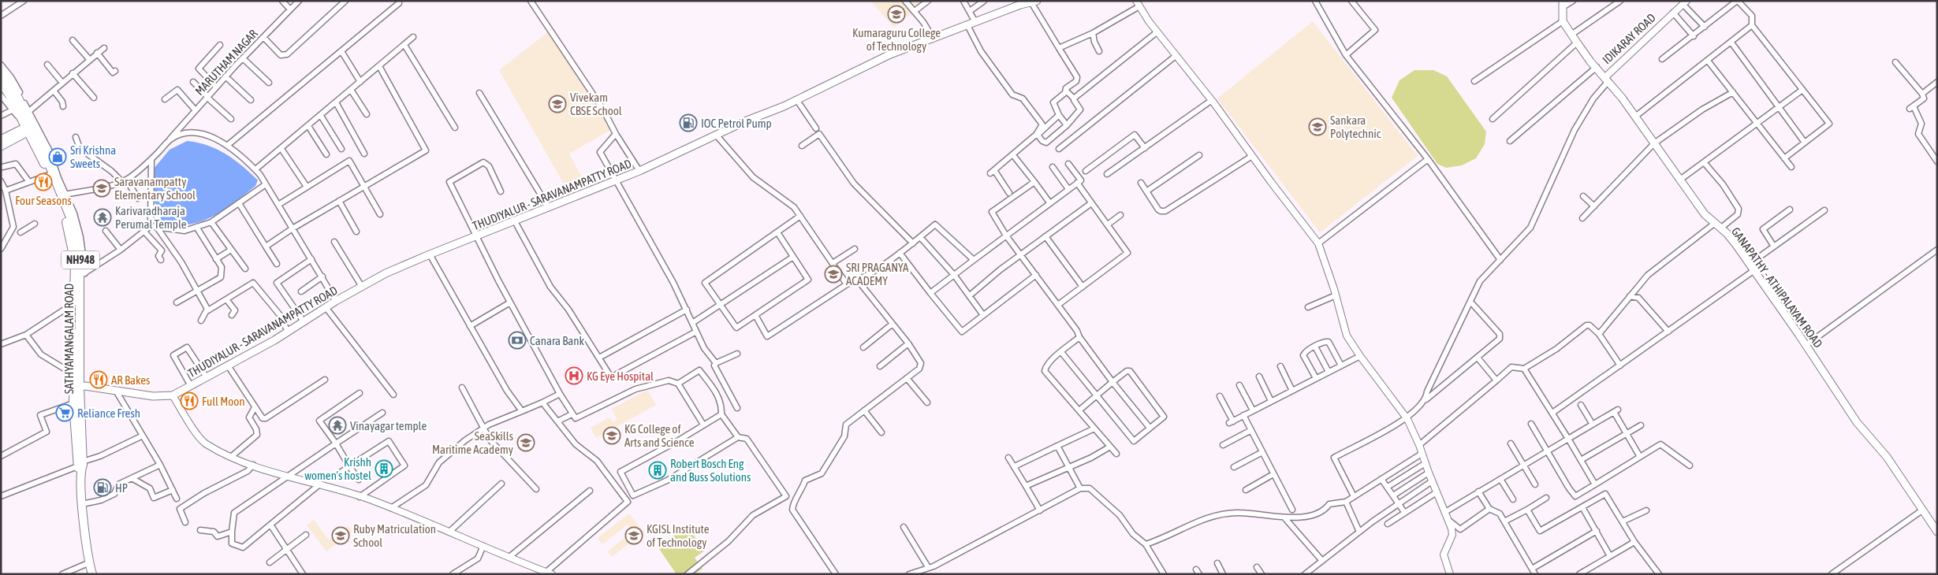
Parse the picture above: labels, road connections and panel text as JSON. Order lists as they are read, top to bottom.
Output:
{
  "streets": {
    "highway": ["NH948", "SATHYAMANGALAM ROAD"],
    "main road": ["THUDIYALUR - SARAVANAMPATTY ROAD", "GANAPATHY - ATHIPALAYAM ROAD"],
    "street": ["IDIKARAY ROAD", "MARUTHAM NAGAR"]
  },
  "crossings": [
    ["IDIKARAY ROAD", "GANAPATHY - ATHIPALAYAM ROAD"],
    ["THUDIYALUR - SARAVANAMPATTY ROAD", "NH948"],
    ["THUDIYALUR - SARAVANAMPATTY ROAD", "SATHYAMANGALAM ROAD"],
    ["NH948", "SATHYAMANGALAM ROAD"]
  ],
  "places": {
    "school or university": [
      "Kumaraguru College of Technology",
      "Vivekam CBSE School",
      "Sankara Polytechnic",
      "Saravanampatty Elementary School",
      "SRI PRAGANYA ACADEMY",
      "KG College of Arts and Science",
      "SeaSkills Maritime Academy",
      "Ruby Matriculation School",
      "KGISL Institute of Technology"
    ],
    "fuel station": ["IOC Petrol Pump", "HP"],
    "shop": ["Sri Krishna Sweets"],
    "restaurant": ["Four Seasons", "AR Bakes", "Full Moon"],
    "temple": ["Karivaradharaja Perumal Temple", "Vinayagar temple"],
    "bank": ["Canara Bank"],
    "hospital": ["KG Eye Hospital"],
    "supermarket": ["Reliance Fresh"],
    "building": ["Krishh women's hostel", "Robert Bosch Eng and Buss Solutions"]
  }
}
